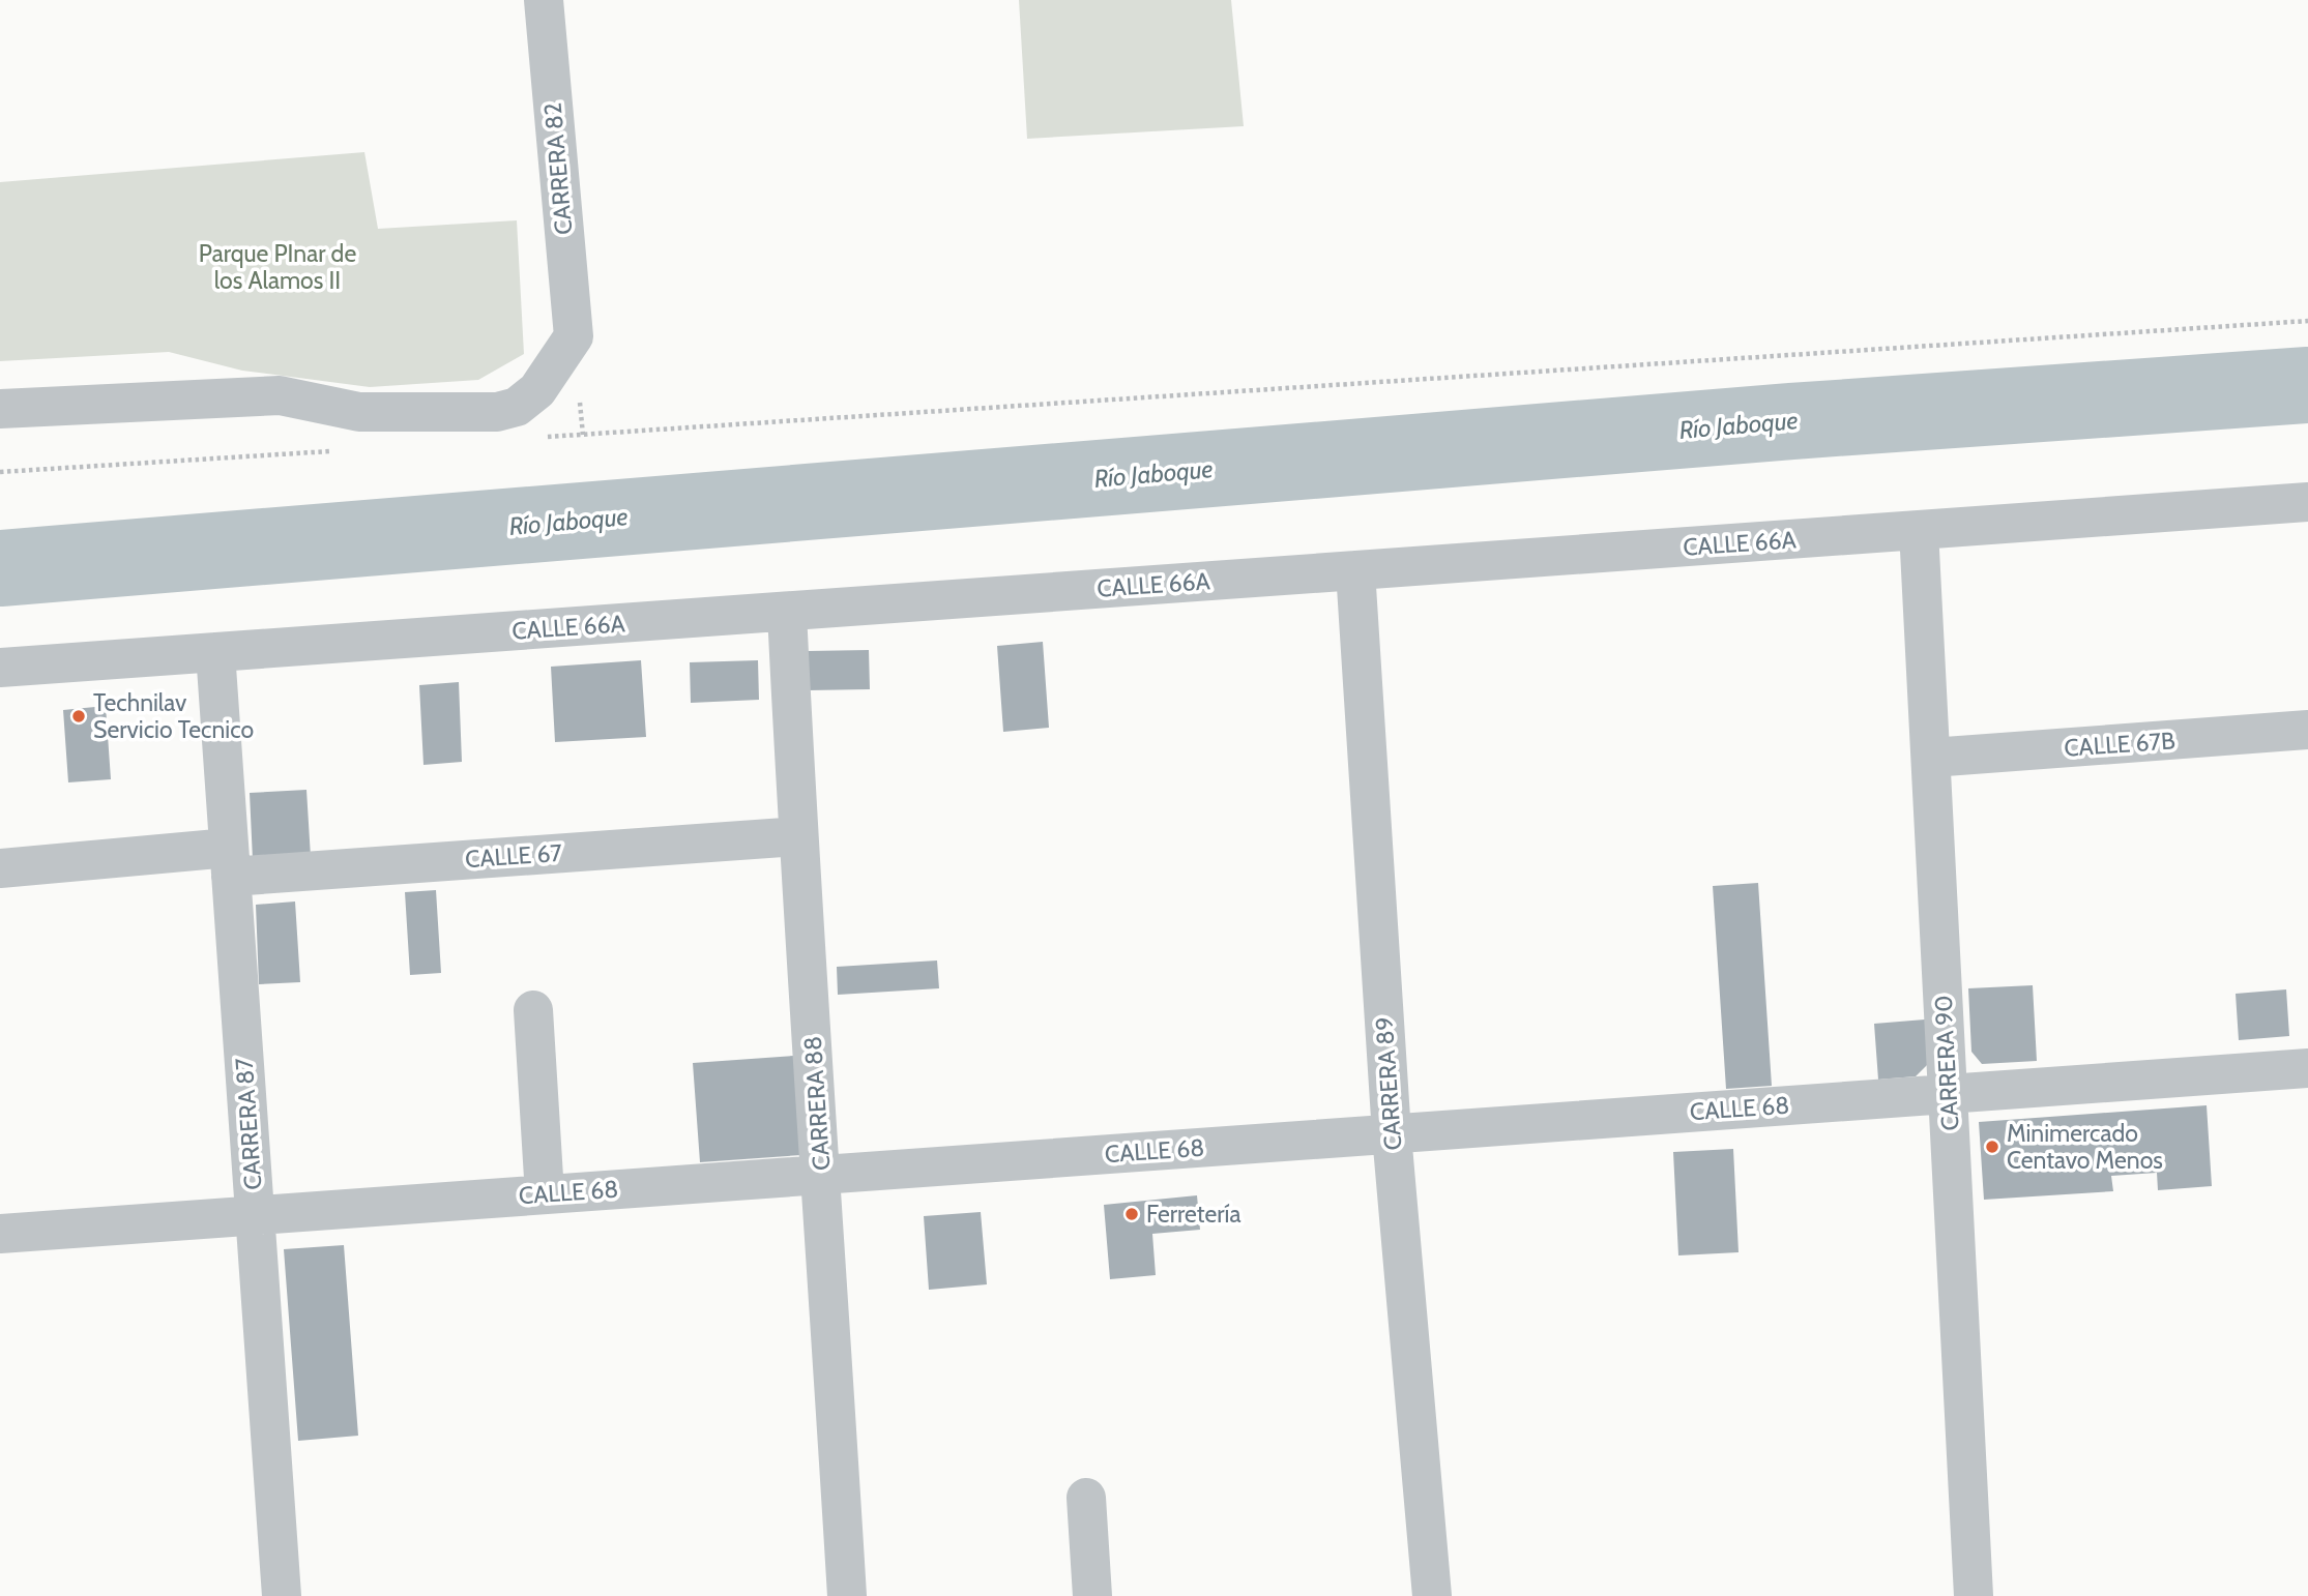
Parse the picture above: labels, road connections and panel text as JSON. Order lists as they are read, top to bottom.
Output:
{
  "streets": {
    "street": [
      "CARRERA 82",
      "CALLE 66A",
      "CALLE 67B",
      "CALLE 67",
      "CARRERA 90",
      "CARRERA 89",
      "CARRERA 88",
      "CALLE 68",
      "CARRERA 87"
    ]
  },
  "crossings": [
    ["CALLE 66A", "CARRERA 90"],
    ["CALLE 66A", "CARRERA 89"],
    ["CALLE 66A", "CARRERA 88"],
    ["CALLE 66A", "CARRERA 87"],
    ["CALLE 67B", "CARRERA 90"],
    ["CALLE 67", "CARRERA 88"],
    ["CALLE 67", "CARRERA 87"],
    ["CARRERA 90", "CALLE 68"],
    ["CARRERA 89", "CALLE 68"],
    ["CARRERA 88", "CALLE 68"],
    ["CALLE 68", "CARRERA 87"]
  ],
  "water": ["Río Jaboque"],
  "parks": ["Parque PInar de los Alamos II"],
  "places": ["Technilav Servicio Tecnico", "Minimercado Centavo Menos", "Ferretería"]
}
